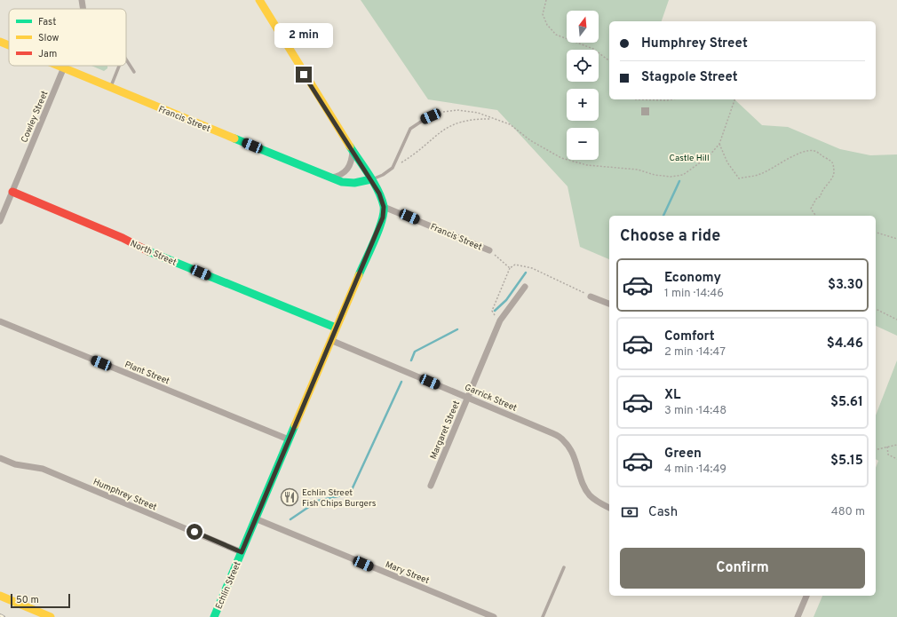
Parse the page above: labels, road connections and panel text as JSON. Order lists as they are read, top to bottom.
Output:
{
  "streets": {
    "street": [
      "Cowley Street",
      "Francis Street",
      "North Street",
      "Plant Street",
      "Garrick Street",
      "Margaret Street",
      "Humphrey Street",
      "Mary Street",
      "Echlin Street"
    ]
  },
  "crossings": [
    ["Cowley Street", "Francis Street"],
    ["Cowley Street", "North Street"],
    ["Francis Street", "Echlin Street"],
    ["North Street", "Echlin Street"],
    ["Plant Street", "Echlin Street"],
    ["Garrick Street", "Margaret Street"],
    ["Garrick Street", "Echlin Street"],
    ["Humphrey Street", "Echlin Street"],
    ["Mary Street", "Echlin Street"]
  ],
  "parks": ["Castle Hill"],
  "places": {
    "restaurant": ["Echlin Street Fish Chips Burgers"]
  },
  "legend": ["Fast", "Slow", "Jam"],
  "scale_bar": "50 m",
  "north": "top",
  "page": {
    "map_buttons": ["+", "−"],
    "banner": ["Humphrey Street", "Stagpole Street"],
    "bubble": "2 min",
    "heading": "Choose a ride",
    "list": [
      {
        "name": "Economy",
        "note": "1 min · 14:46",
        "value": "$3.30"
      },
      {
        "name": "Comfort",
        "note": "2 min · 14:47",
        "value": "$4.46"
      },
      {
        "name": "XL",
        "note": "3 min · 14:48",
        "value": "$5.61"
      },
      {
        "name": "Green",
        "note": "4 min · 14:49",
        "value": "$5.15"
      }
    ],
    "pay": ["Cash", "480 m"],
    "buttons": "Confirm",
    "scale": "50 m"
  }
}
